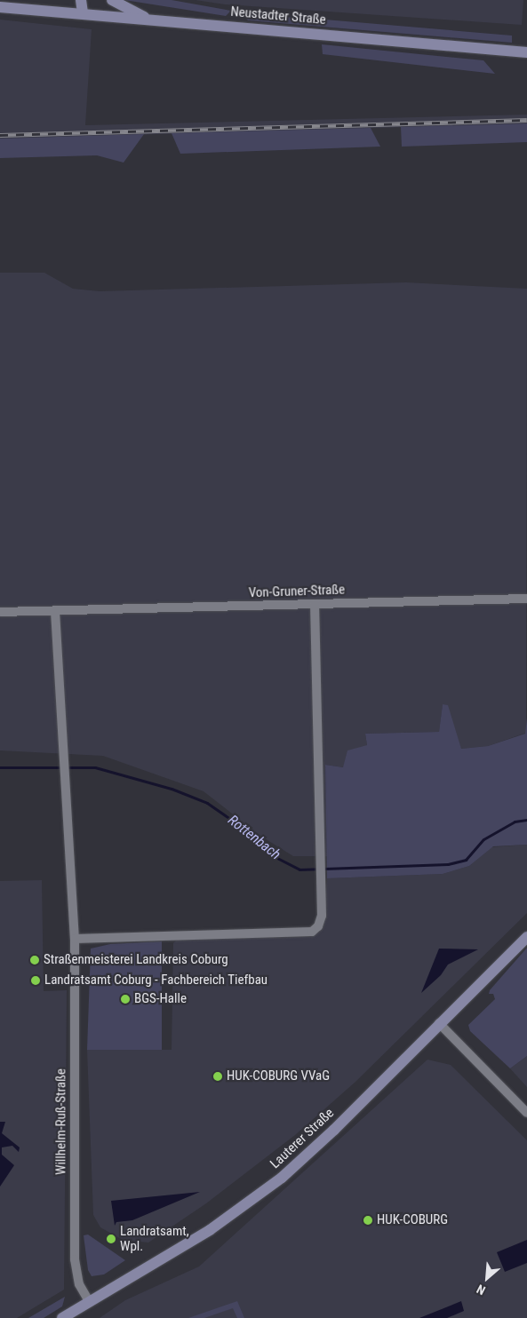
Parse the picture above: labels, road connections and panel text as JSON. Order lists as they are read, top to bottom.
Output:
{
  "streets": {
    "street": [
      "Neustadter Straße",
      "Von-Gruner-Straße",
      "Willhelm-Ruß-Straße",
      "Lauterer Straße"
    ]
  },
  "crossings": [
    ["Von-Gruner-Straße", "Willhelm-Ruß-Straße"],
    ["Willhelm-Ruß-Straße", "Lauterer Straße"]
  ],
  "water": ["Rottenbach"],
  "places": [
    "Straßenmeisterei Landkreis Coburg",
    "Landratsamt Coburg - Fachbereich Tiefbau",
    "BGS-Halle",
    "HUK-COBURG VVaG",
    "HUK-COBURG",
    "Landratsamt, Wpl."
  ],
  "north": "bottom left"
}
